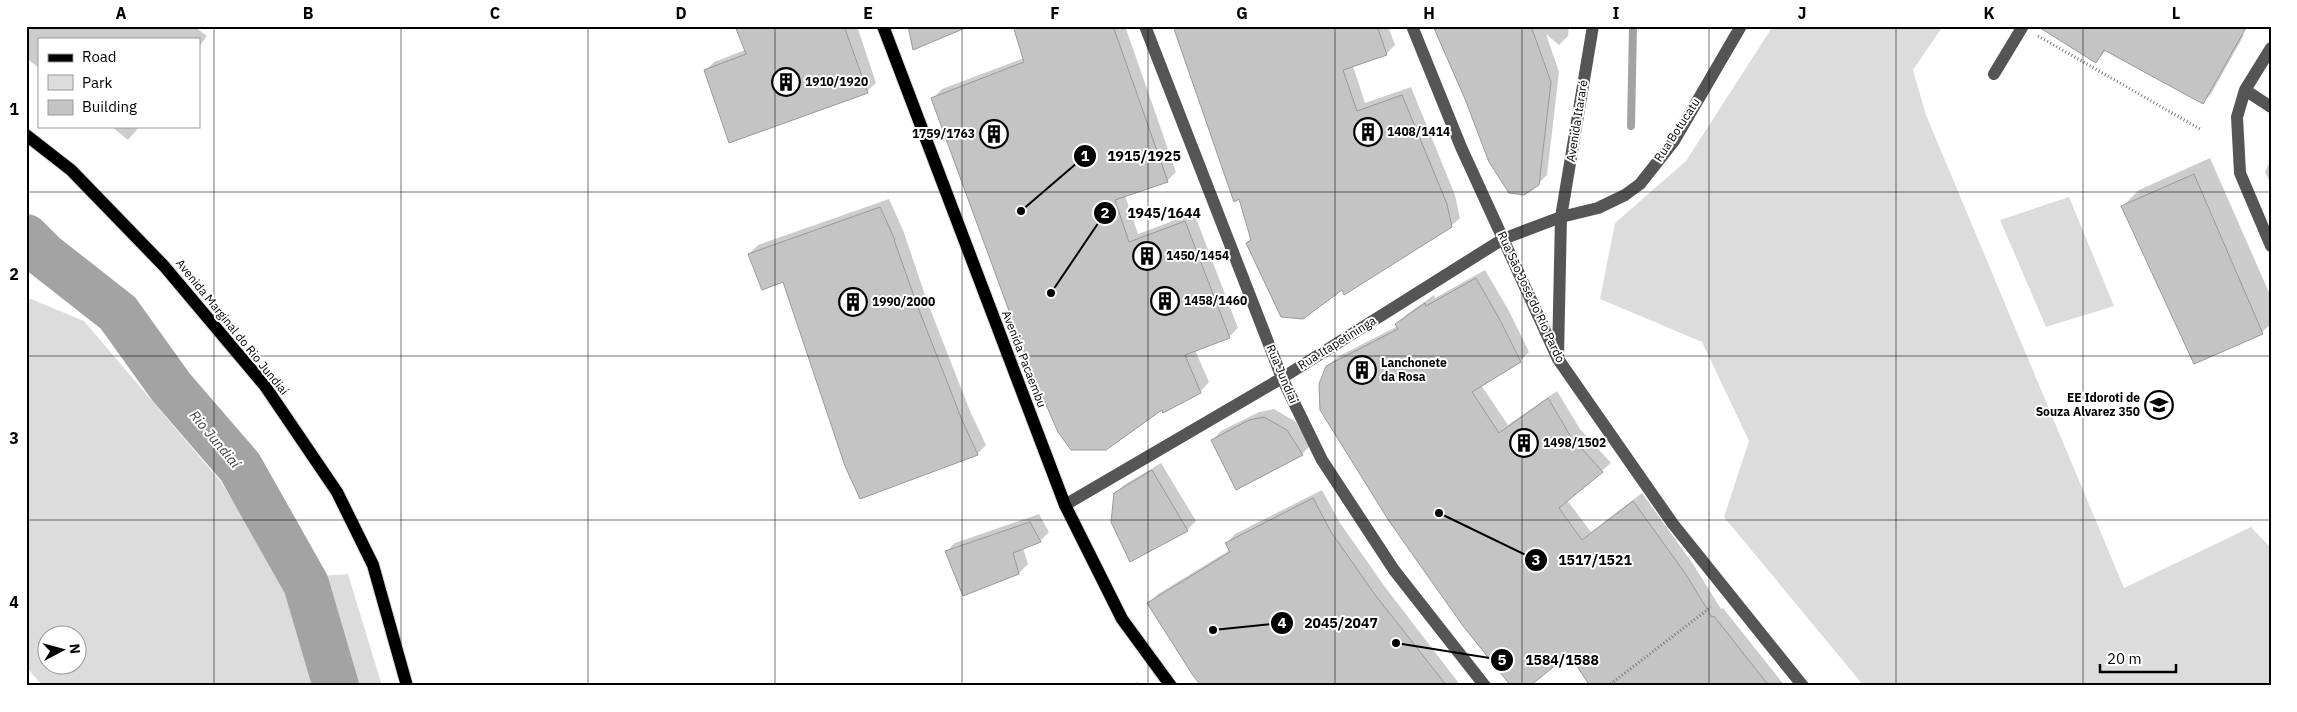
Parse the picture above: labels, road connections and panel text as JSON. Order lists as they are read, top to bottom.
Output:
{
  "streets": {
    "main road": ["Avenida Marginal do Rio Jundiaí", "Avenida Pacaembu"],
    "street": [
      "Avenida Itararé",
      "Rua Botucatu",
      "Rua São José do Rio Pardo",
      "Rua Itapetininga",
      "Rua Jundiai"
    ]
  },
  "crossings": [
    ["Avenida Itararé", "Rua Botucatu"],
    ["Avenida Itararé", "Rua São José do Rio Pardo"],
    ["Avenida Itararé", "Rua Itapetininga"],
    ["Rua Botucatu", "Rua Itapetininga"],
    ["Rua São José do Rio Pardo", "Rua Itapetininga"],
    ["Rua Itapetininga", "Avenida Pacaembu"],
    ["Rua Itapetininga", "Rua Jundiai"]
  ],
  "water": ["Rio Jundiaí"],
  "places": {
    "building": [
      "1910/1920",
      "1408/1414",
      "1759/1763",
      "1450/1454",
      "1458/1460",
      "1990/2000",
      "Lanchonete da Rosa",
      "1498/1502"
    ],
    "other": [
      "1915/1925",
      "1945/1644",
      "1517/1521",
      "2045/2047",
      "1584/1588"
    ],
    "school or university": ["EE Idoroti de Souza Alvarez 350"]
  },
  "legend": ["Road", "Park", "Building"],
  "scale_bar": "20 m",
  "north": "right",
  "grid": {
    "columns": [
      "A",
      "B",
      "C",
      "D",
      "E",
      "F",
      "G",
      "H",
      "I",
      "J",
      "K",
      "L"
    ],
    "rows": [
      "1",
      "2",
      "3",
      "4"
    ]
  }
}
